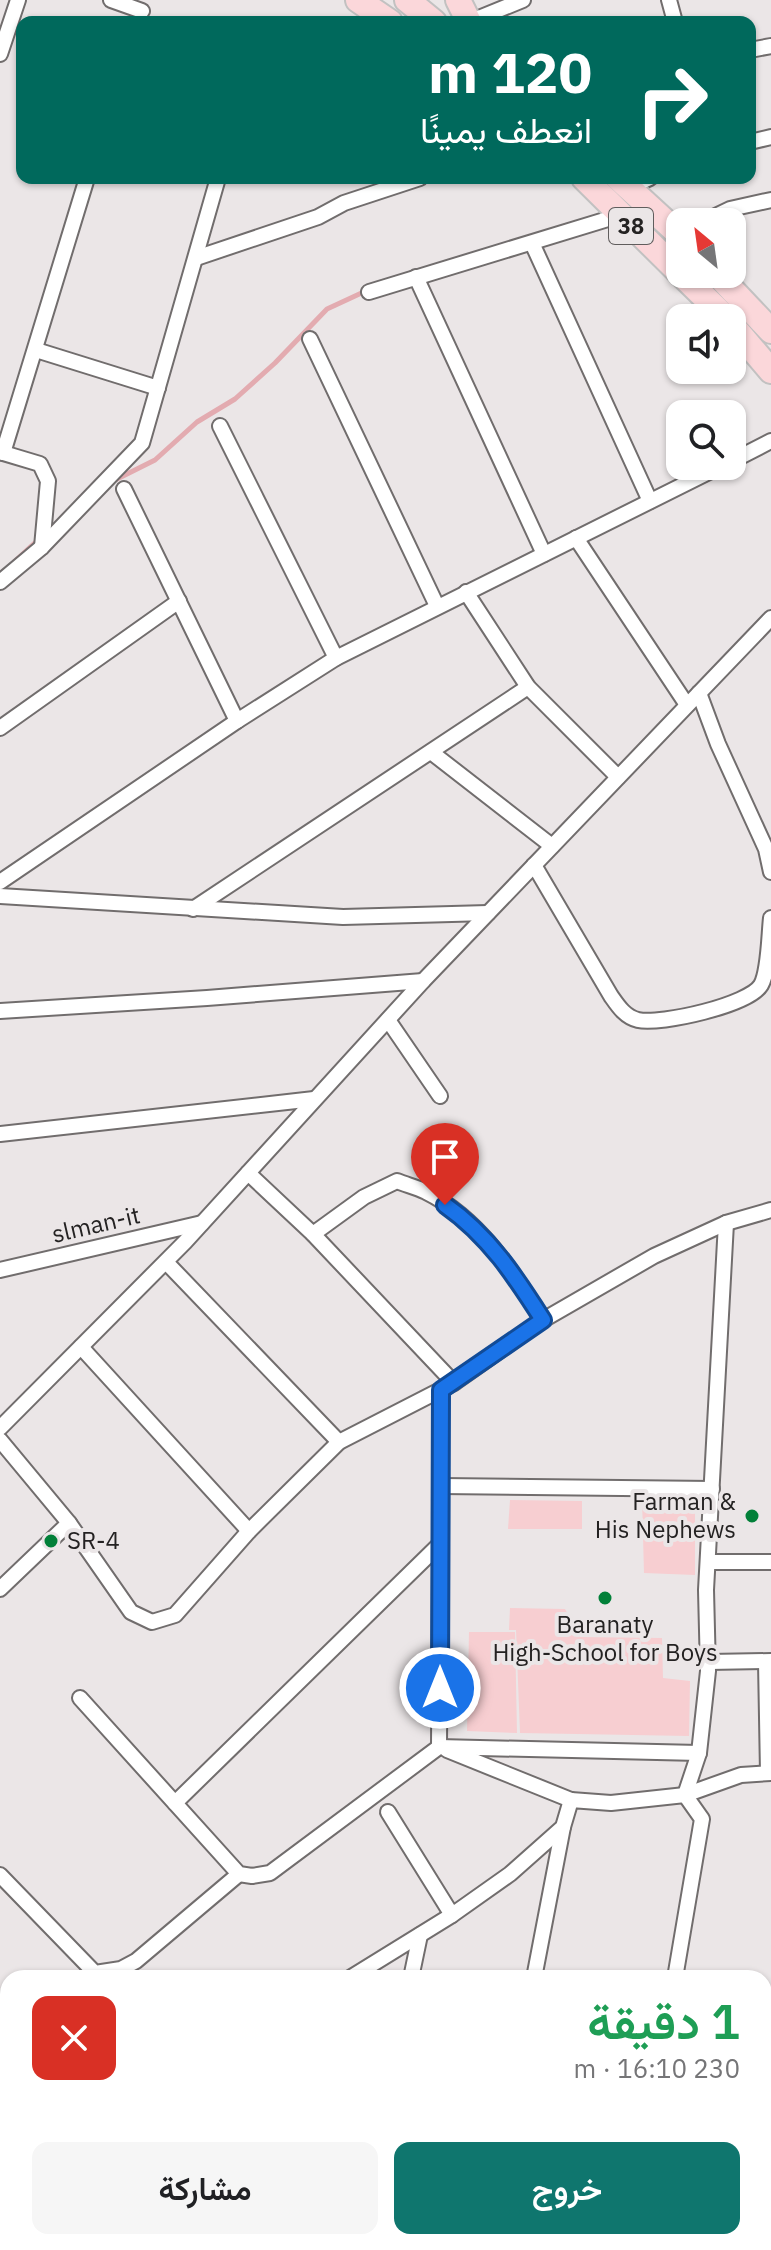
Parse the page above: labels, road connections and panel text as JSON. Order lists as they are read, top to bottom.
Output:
{
  "streets": {
    "main road": ["38"],
    "street": ["slman-it"]
  },
  "places": ["Farman & His Nephews", "SR-4", "Baranaty High-School for Boys"],
  "north": "top left",
  "page": {
    "turn": ["120 m", "انعطف يمينًا"],
    "heading": ["1 دقيقة", "230 m · 16:10"],
    "buttons": ["خروج", "مشاركة"]
  }
}
